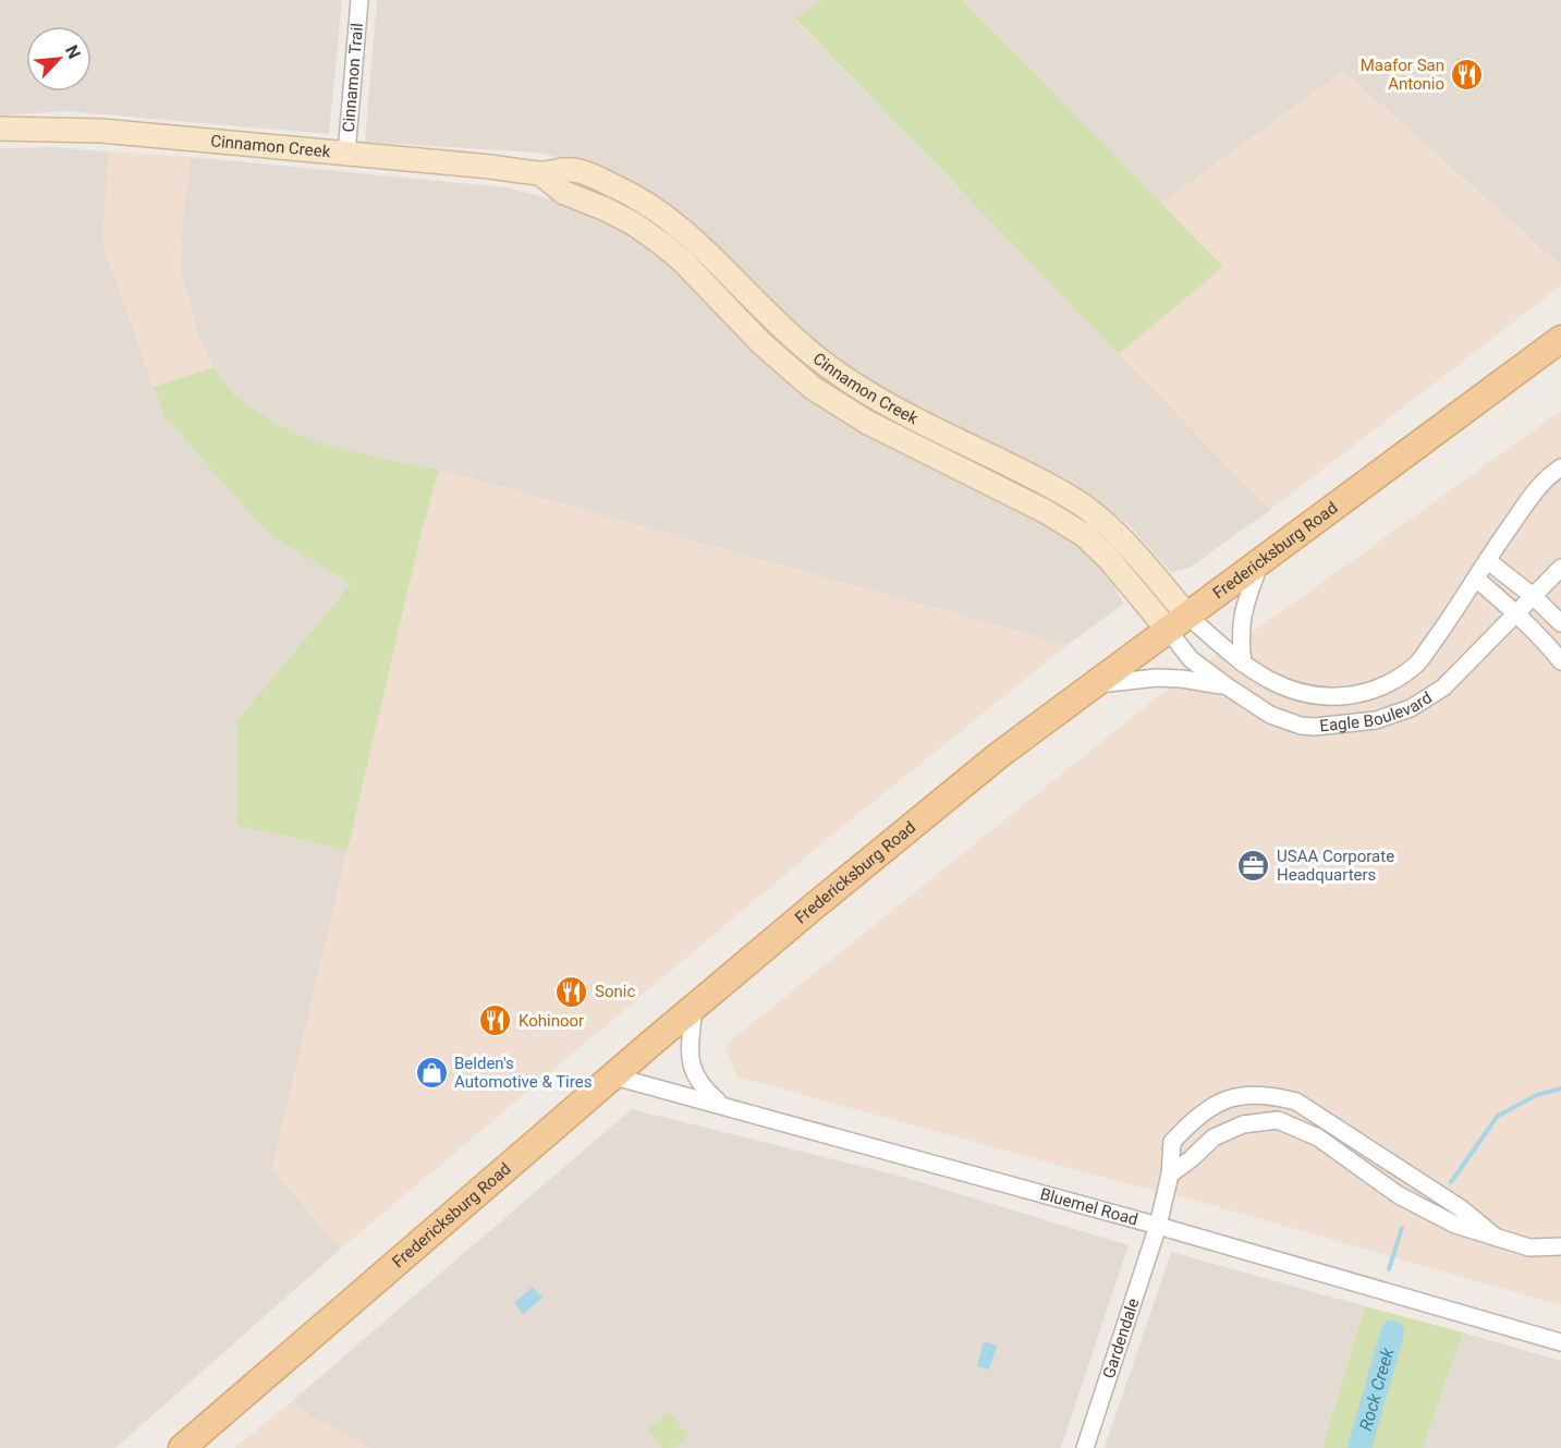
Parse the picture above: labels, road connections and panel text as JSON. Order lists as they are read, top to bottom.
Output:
{
  "streets": {
    "main road": ["Fredericksburg Road"],
    "street": [
      "Cinnamon Trail",
      "Cinnamon Creek",
      "Eagle Boulevard",
      "Bluemel Road",
      "Gardendale"
    ]
  },
  "crossings": [
    ["Cinnamon Trail", "Cinnamon Creek"],
    ["Cinnamon Creek", "Fredericksburg Road"],
    ["Cinnamon Creek", "Eagle Boulevard"],
    ["Fredericksburg Road", "Eagle Boulevard"],
    ["Fredericksburg Road", "Bluemel Road"],
    ["Bluemel Road", "Gardendale"]
  ],
  "water": ["Rock Creek"],
  "places": {
    "restaurant": ["Maafor San Antonio", "Sonic", "Kohinoor"],
    "office": ["USAA Corporate Headquarters"],
    "shop": ["Belden's Automotive & Tires"]
  },
  "north": "top right"
}
